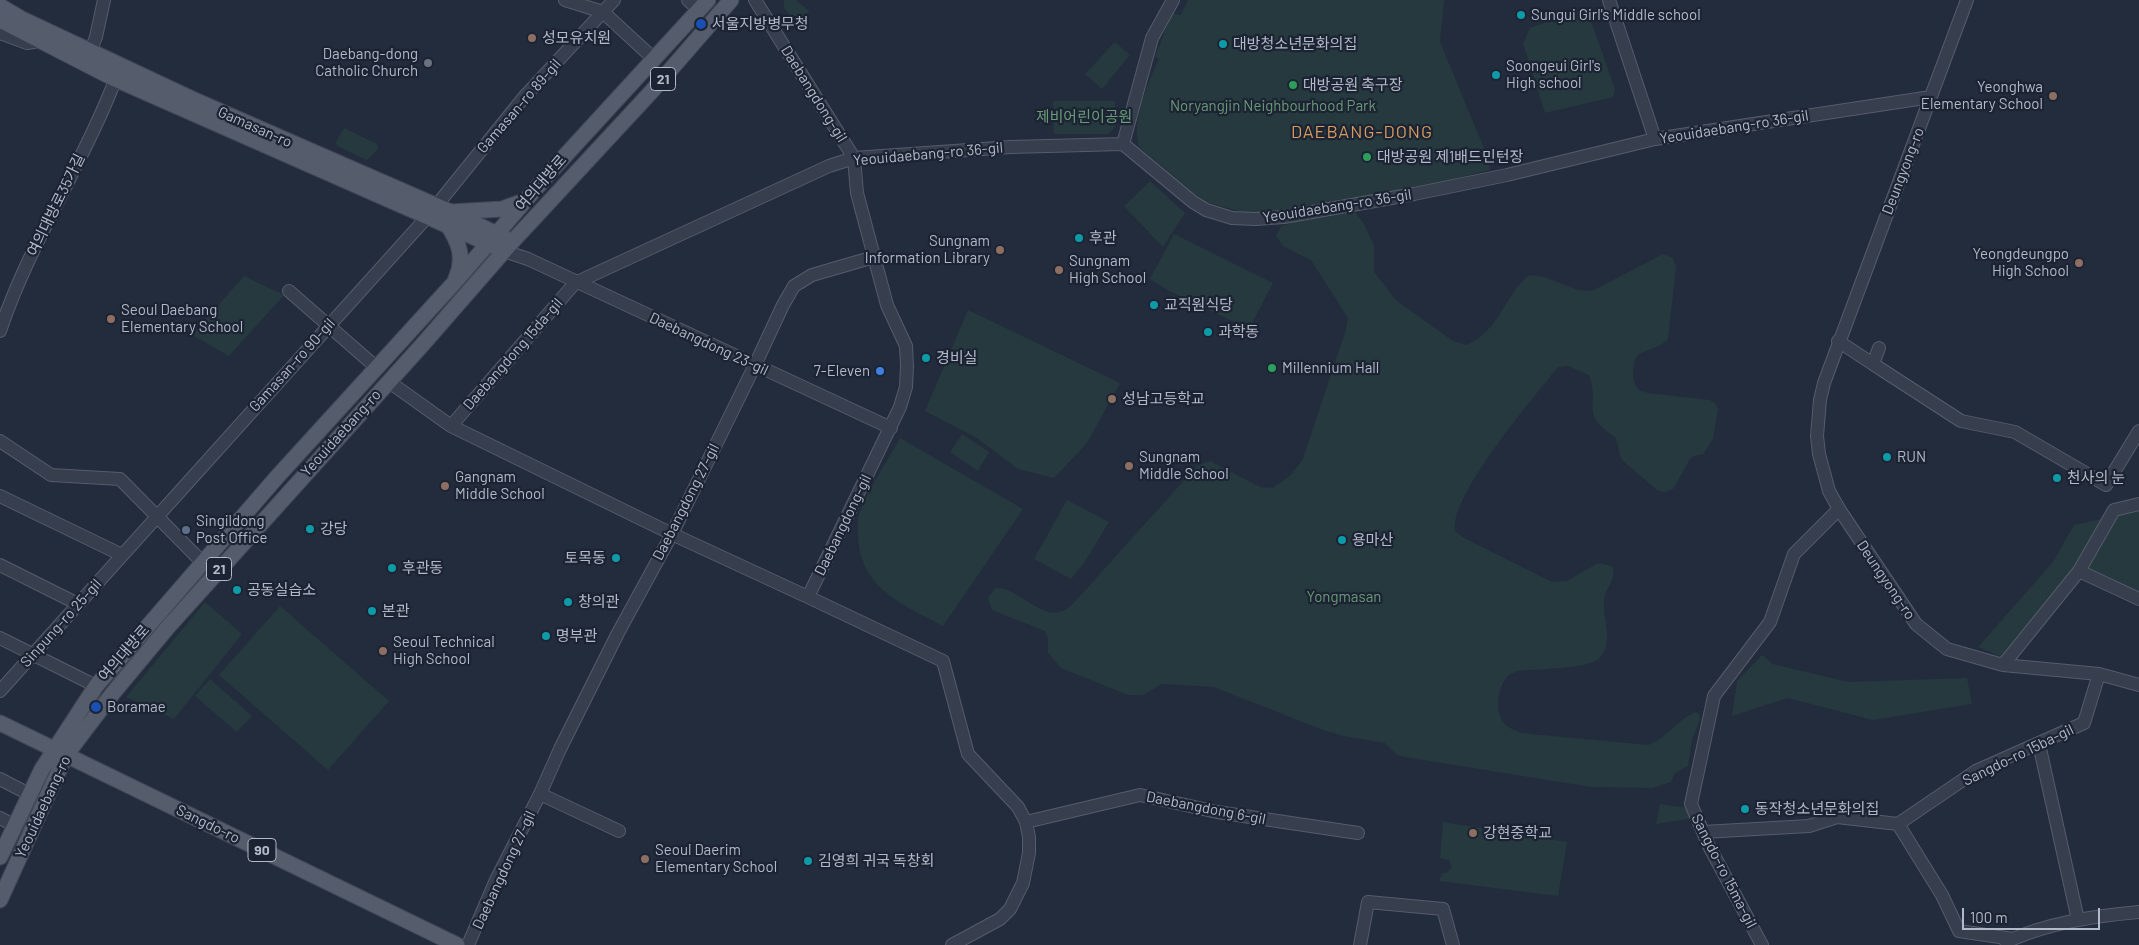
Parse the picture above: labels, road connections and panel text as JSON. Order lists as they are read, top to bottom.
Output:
{
  "streets": {
    "main road": [
      "21",
      "Gamasan-ro",
      "여의대방로",
      "Yeouidaebang-ro",
      "Sangdo-ro",
      "90"
    ],
    "street": [
      "Daebangdong-gil",
      "Gamasan-ro 89-gil",
      "Yeouidaebang-ro 36-gil",
      "Deungyong-ro",
      "여의대방로35가길",
      "Daebangdong 23-gil",
      "Daebangdong 15da-gil",
      "Gamasan-ro 90-gil",
      "Daebangdong 27-gil",
      "Sinpung-ro 25-gil",
      "Sangdo-ro 15ba-gil",
      "Daebangdong 6-gil",
      "Sangdo-ro 15ma-gil"
    ]
  },
  "crossings": [
    ["Daebangdong-gil", "Yeouidaebang-ro 36-gil"],
    ["Daebangdong-gil", "Daebangdong 23-gil"],
    ["Daebangdong-gil", "Daebangdong 27-gil"],
    ["Gamasan-ro 89-gil", "Gamasan-ro"],
    ["Gamasan-ro 89-gil", "Gamasan-ro 90-gil"],
    ["Gamasan-ro", "여의대방로"],
    ["Gamasan-ro", "여의대방로35가길"],
    ["Gamasan-ro", "Daebangdong 23-gil"],
    ["Gamasan-ro", "Gamasan-ro 90-gil"],
    ["Gamasan-ro", "Yeouidaebang-ro"],
    ["Yeouidaebang-ro 36-gil", "Deungyong-ro"],
    ["Yeouidaebang-ro 36-gil", "Daebangdong 23-gil"],
    ["Yeouidaebang-ro 36-gil", "Daebangdong 15da-gil"],
    ["Deungyong-ro", "Sangdo-ro 15ba-gil"],
    ["Deungyong-ro", "Sangdo-ro 15ma-gil"],
    ["여의대방로", "Yeouidaebang-ro"],
    ["여의대방로", "Sangdo-ro"],
    ["여의대방로", "90"],
    ["Daebangdong 23-gil", "Daebangdong 15da-gil"],
    ["Daebangdong 23-gil", "Yeouidaebang-ro"],
    ["Daebangdong 23-gil", "Daebangdong 27-gil"],
    ["Gamasan-ro 90-gil", "Sinpung-ro 25-gil"],
    ["Yeouidaebang-ro", "Sangdo-ro"],
    ["Yeouidaebang-ro", "90"],
    ["Sangdo-ro", "90"]
  ],
  "districts": ["DAEBANG-DONG"],
  "parks": ["Noryangjin Neighbourhood Park", "제비어린이공원", "Yongmasan"],
  "places": [
    "Sungui Girl's Middle school",
    "서울지방병무청",
    "성모유치원",
    "대방청소년문화의집",
    "Daebang-dong Catholic Church",
    "Soongeui Girl's High school",
    "대방공원 축구장",
    "Yeonghwa Elementary School",
    "대방공원 제1배드민턴장",
    "후관",
    "Sungnam Information Library",
    "Yeongdeungpo High School",
    "Sungnam High School",
    "교직원식당",
    "Seoul Daebang Elementary School",
    "과학동",
    "경비실",
    "Millennium Hall",
    "7-Eleven",
    "성남고등학교",
    "RUN",
    "Sungnam Middle School",
    "천사의 눈",
    "Gangnam Middle School",
    "강당",
    "Singildong Post Office",
    "용마산",
    "토목동",
    "후관동",
    "공동실습소",
    "창의관",
    "본관",
    "명부관",
    "Seoul Technical High School",
    "Boramae",
    "동작청소년문화의집",
    "강현중학교",
    "Seoul Daerim Elementary School",
    "김영희 귀국 독창회"
  ],
  "scale_bar": "100 m"
}
